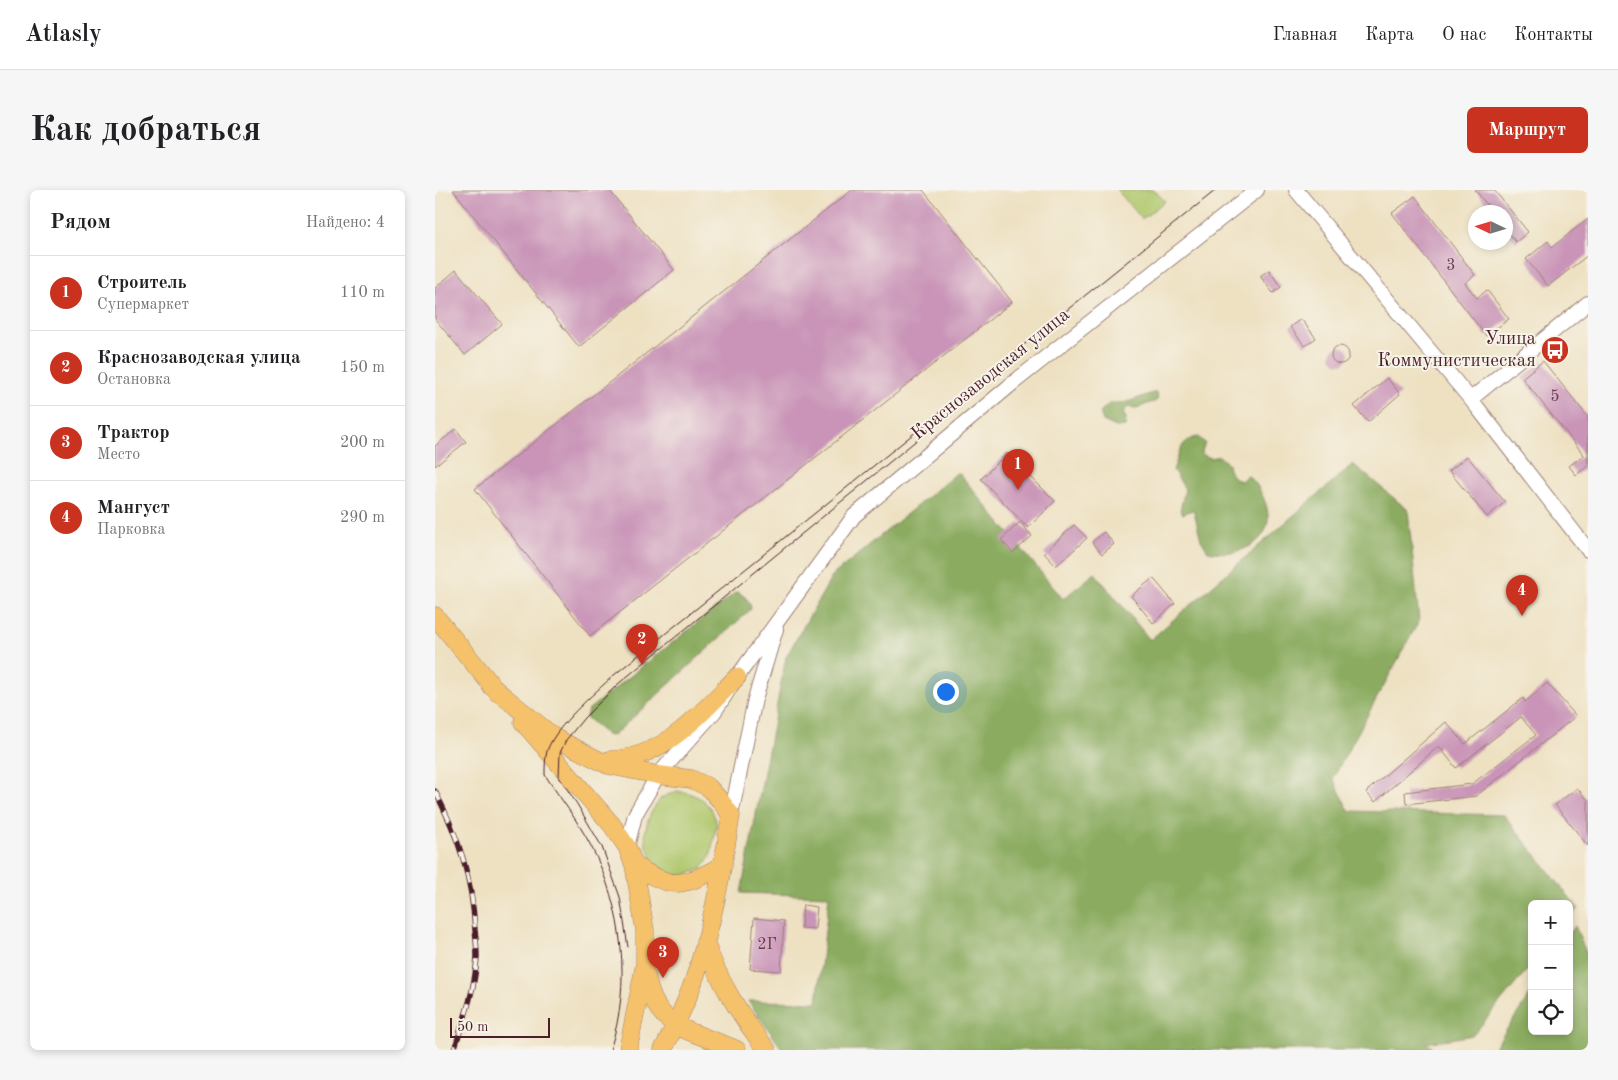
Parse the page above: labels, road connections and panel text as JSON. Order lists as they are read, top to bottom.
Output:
{
  "streets": {
    "street": ["Краснозаводская улица"]
  },
  "places": {
    "bus stop": ["Улица Коммунистическая"]
  },
  "house_numbers": ["3", "5", "2Г"],
  "scale_bar": "50 m",
  "north": "left",
  "page": {
    "header": "Atlasly",
    "nav": [
      "Главная",
      "Карта",
      "О нас",
      "Контакты"
    ],
    "buttons": "Маршрут",
    "title": "Как добраться",
    "heading": ["Рядом", "Найдено: 4"],
    "list": [
      {
        "mark": "1",
        "name": "Строитель",
        "note": "Супермаркет",
        "value": "110 m"
      },
      {
        "mark": "2",
        "name": "Краснозаводская улица",
        "note": "Остановка",
        "value": "150 m"
      },
      {
        "mark": "3",
        "name": "Трактор",
        "note": "Место",
        "value": "200 m"
      },
      {
        "mark": "4",
        "name": "Мангуст",
        "note": "Парковка",
        "value": "290 m"
      }
    ],
    "pins": [
      "1",
      "4",
      "2",
      "3"
    ],
    "map_buttons": ["+", "−"],
    "scale": "50 m"
  }
}
